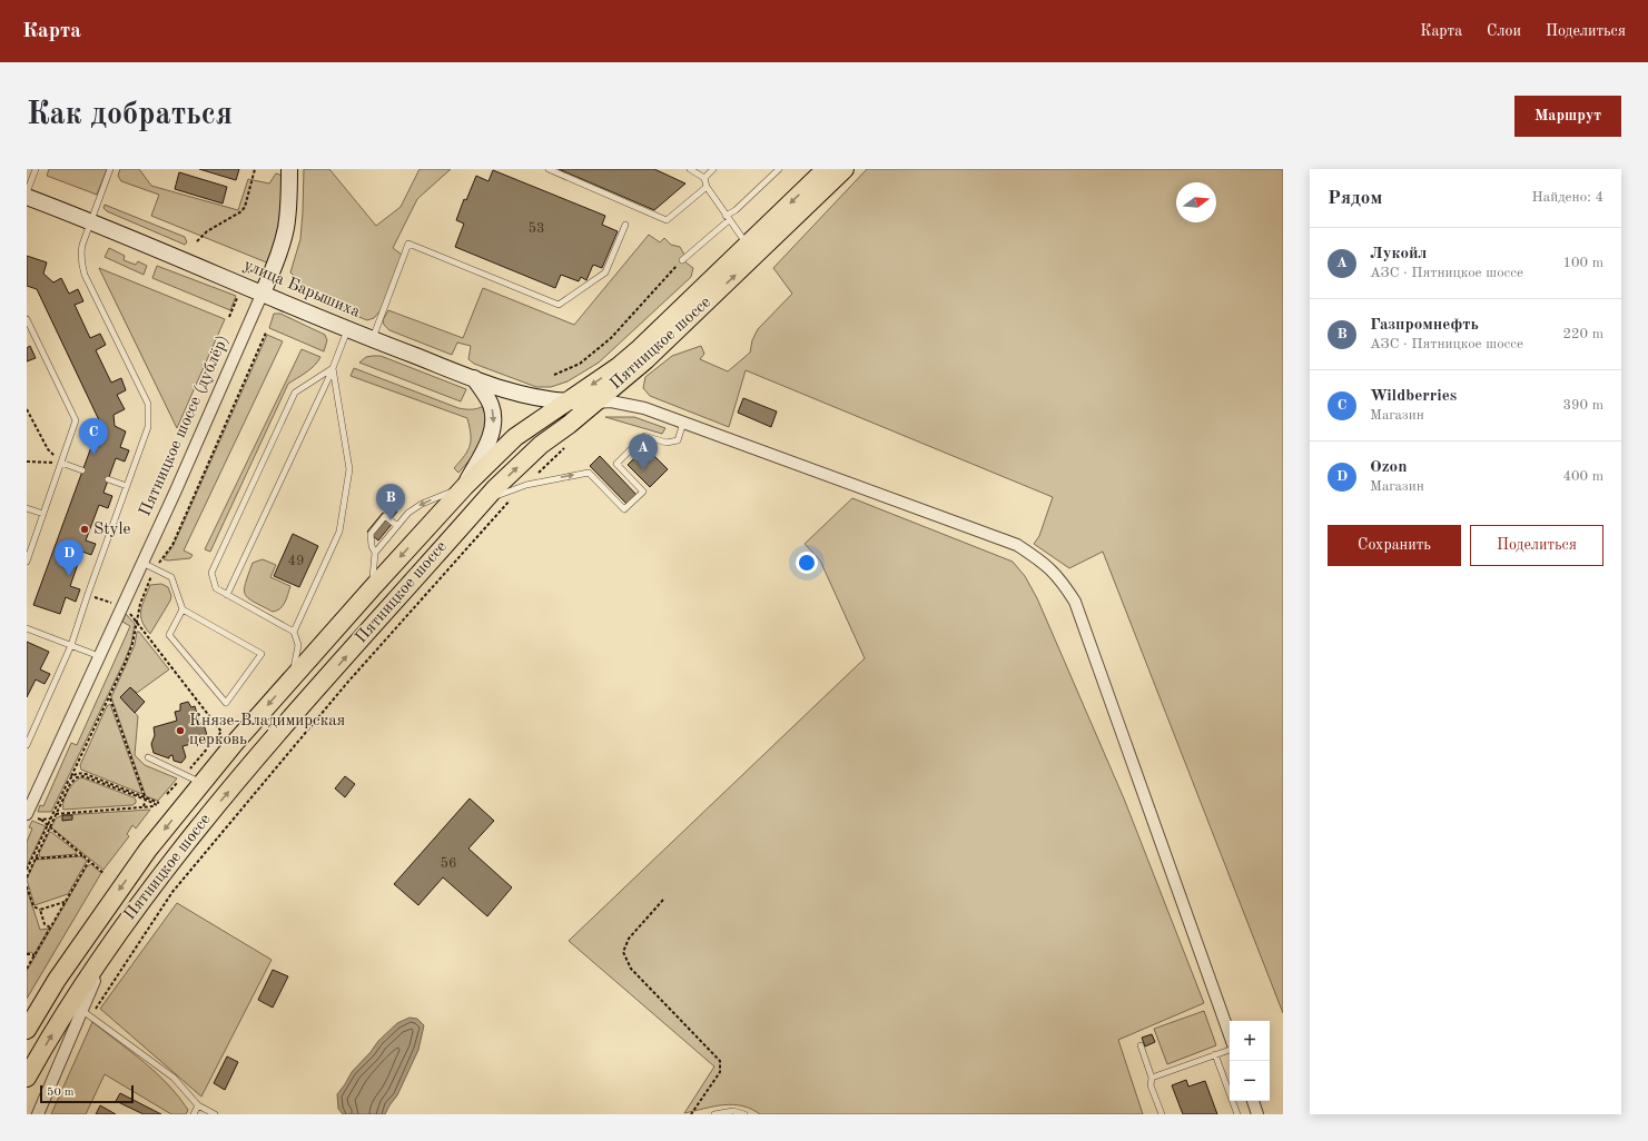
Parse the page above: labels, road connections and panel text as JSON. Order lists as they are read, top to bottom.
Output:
{
  "streets": {
    "main road": ["улица Барышиха", "Пятницкое шоссе"],
    "street": ["Пятницкое шоссе (дублёр)"]
  },
  "crossings": [
    ["улица Барышиха", "Пятницкое шоссе"],
    ["улица Барышиха", "Пятницкое шоссе (дублёр)"]
  ],
  "places": ["Style", "Князе-Владимирская церковь"],
  "house_numbers": ["53", "49", "56"],
  "scale_bar": "50 m",
  "north": "right",
  "page": {
    "header": "Карта",
    "nav": ["Карта", "Слои", "Поделиться"],
    "buttons": [
      "Маршрут",
      ["Сохранить", "Поделиться"]
    ],
    "title": "Как добраться",
    "heading": ["Рядом", "Найдено: 4"],
    "list": [
      {
        "mark": "A",
        "name": "Лукойл",
        "note": "АЗС · Пятницкое шоссе",
        "value": "100 m"
      },
      {
        "mark": "B",
        "name": "Газпромнефть",
        "note": "АЗС · Пятницкое шоссе",
        "value": "220 m"
      },
      {
        "mark": "C",
        "name": "Wildberries",
        "note": "Магазин",
        "value": "390 m"
      },
      {
        "mark": "D",
        "name": "Ozon",
        "note": "Магазин",
        "value": "400 m"
      }
    ],
    "pins": [
      "C",
      "A",
      "B",
      "D"
    ],
    "map_buttons": ["+", "−"],
    "scale": "50 m"
  }
}
